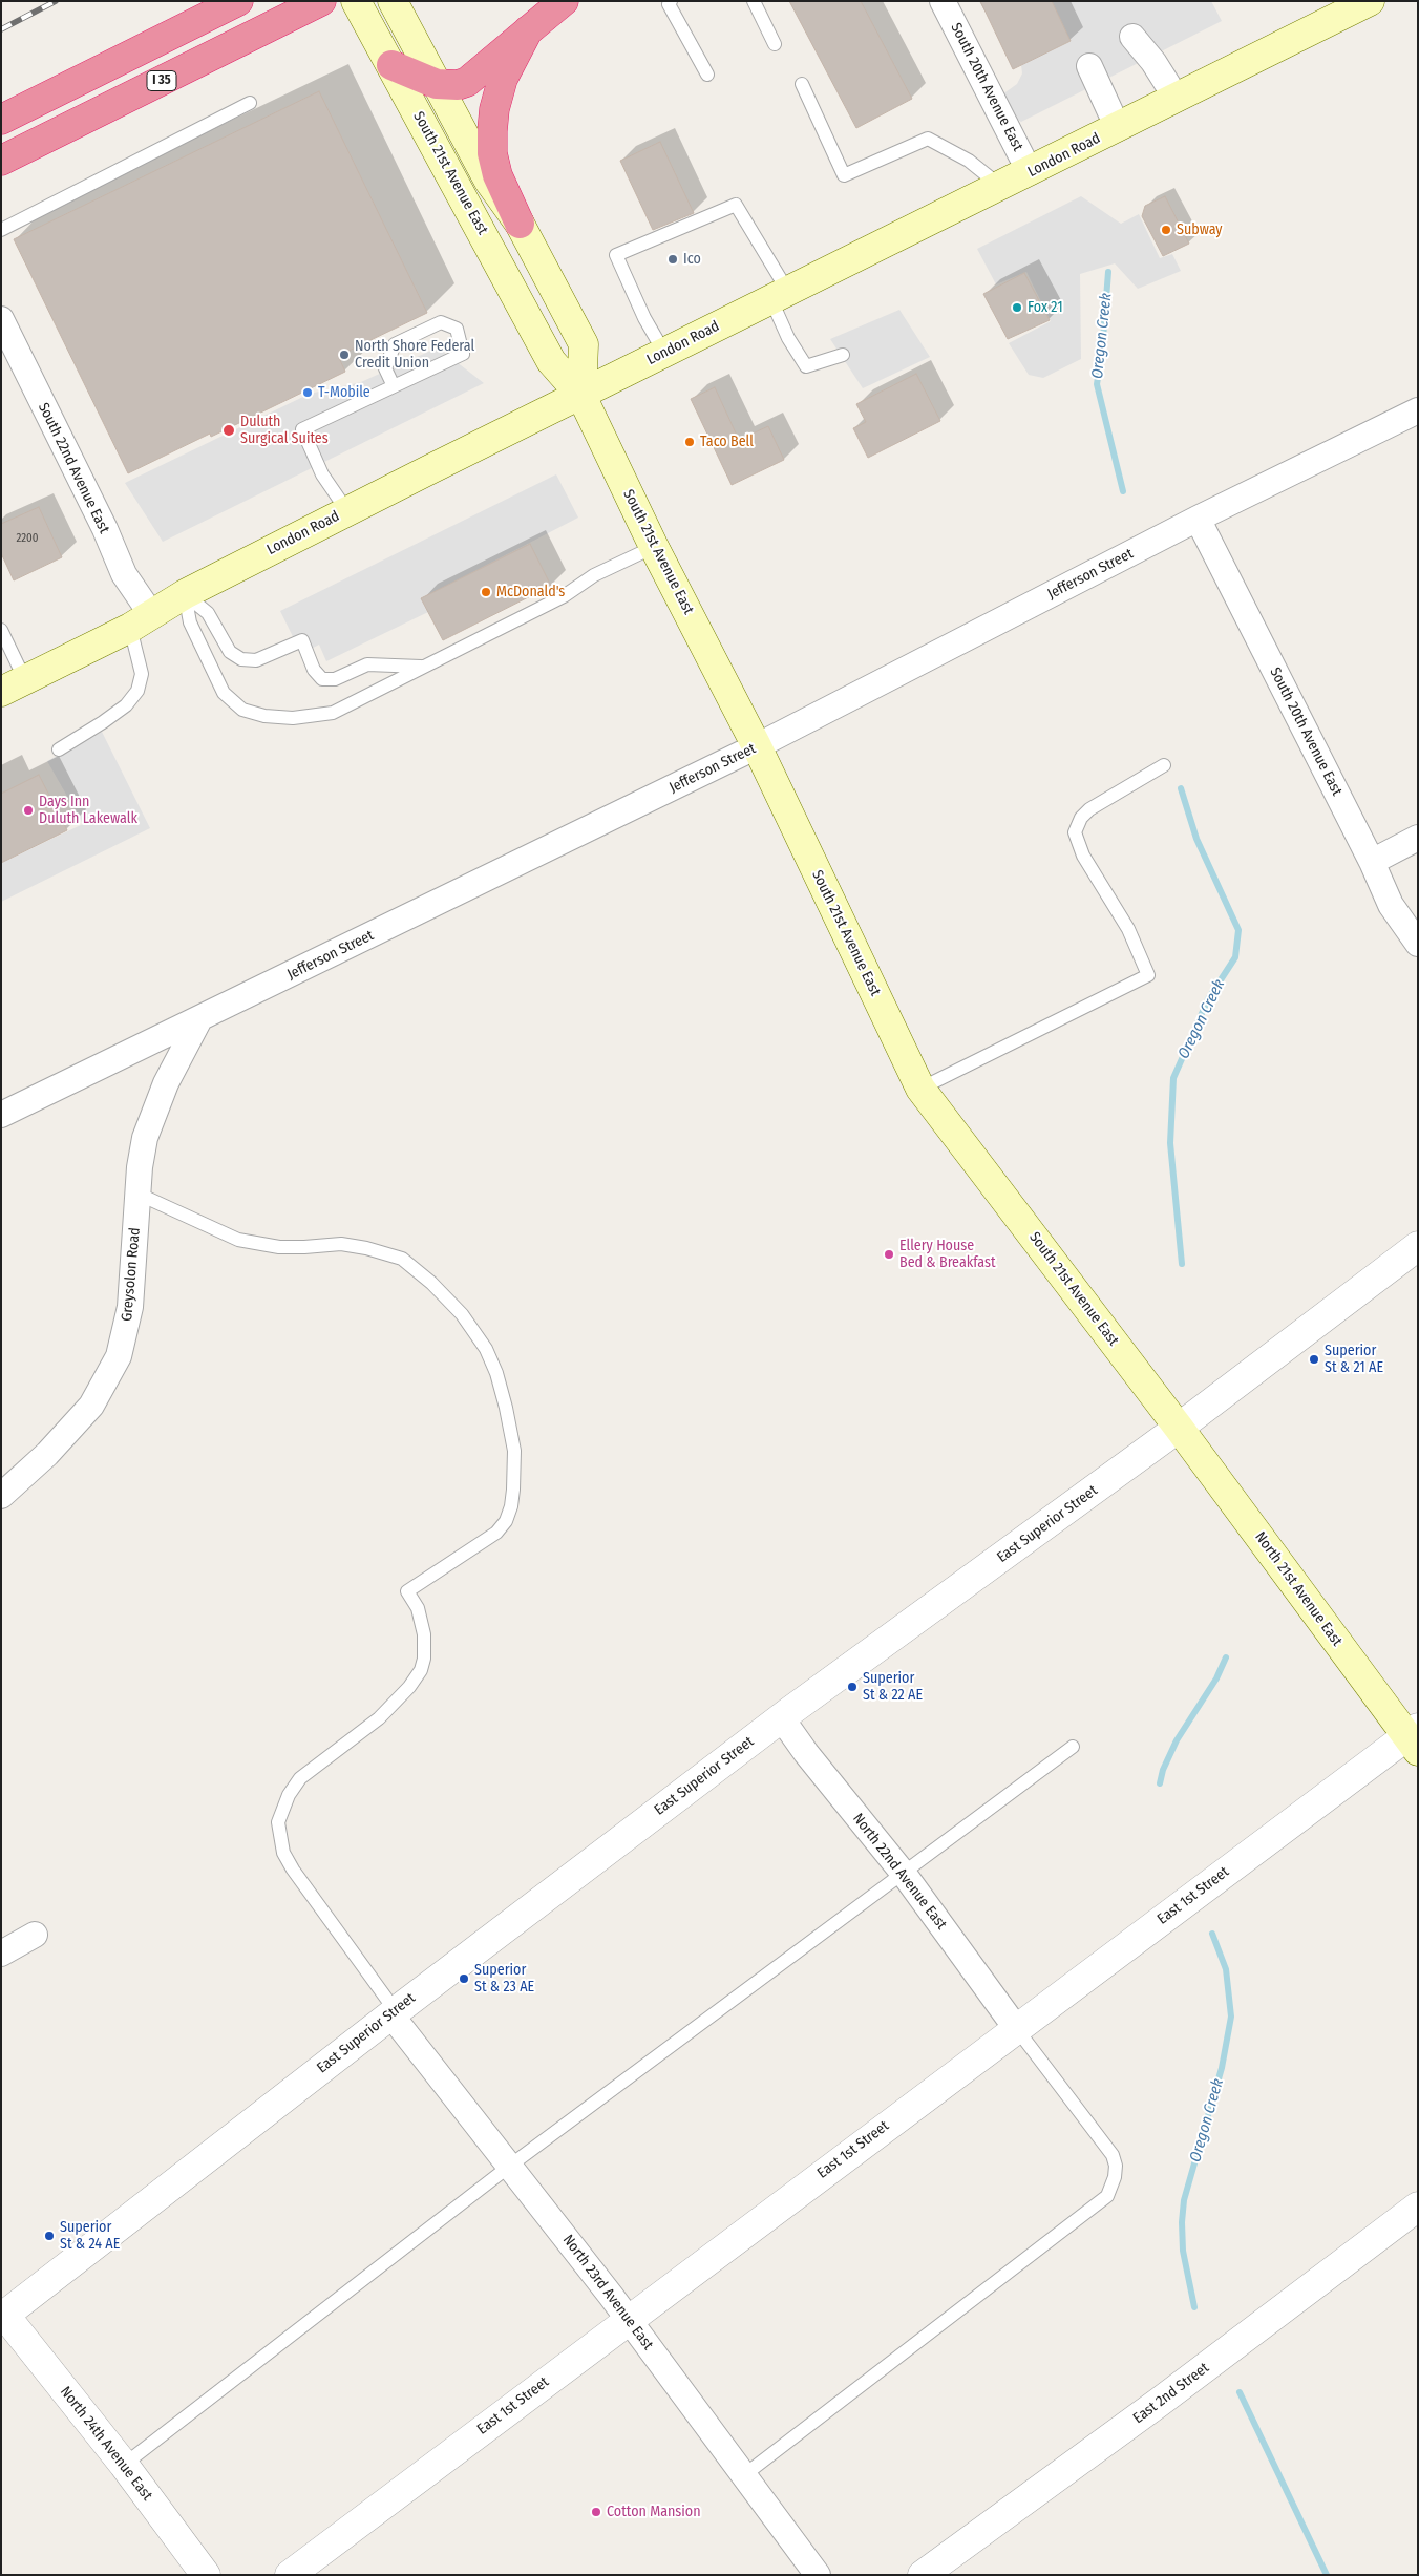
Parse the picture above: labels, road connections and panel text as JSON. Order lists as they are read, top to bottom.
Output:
{
  "streets": {
    "highway": ["I 35"],
    "main road": ["London Road", "South 21st Avenue East", "North 21st Avenue East"],
    "street": [
      "South 20th Avenue East",
      "South 22nd Avenue East",
      "Jefferson Street",
      "Greysolon Road",
      "East Superior Street",
      "North 22nd Avenue East",
      "East 1st Street",
      "North 23rd Avenue East",
      "East 2nd Street",
      "North 24th Avenue East"
    ]
  },
  "crossings": [
    ["South 20th Avenue East", "London Road"],
    ["South 20th Avenue East", "Jefferson Street"],
    ["London Road", "South 21st Avenue East"],
    ["London Road", "South 22nd Avenue East"],
    ["South 21st Avenue East", "Jefferson Street"],
    ["South 21st Avenue East", "East Superior Street"],
    ["South 21st Avenue East", "North 21st Avenue East"],
    ["Jefferson Street", "Greysolon Road"],
    ["East Superior Street", "North 21st Avenue East"],
    ["East Superior Street", "North 22nd Avenue East"],
    ["East Superior Street", "North 23rd Avenue East"],
    ["East Superior Street", "North 24th Avenue East"],
    ["North 21st Avenue East", "East 1st Street"],
    ["North 22nd Avenue East", "East 1st Street"],
    ["East 1st Street", "North 23rd Avenue East"]
  ],
  "water": ["Oregon Creek"],
  "places": [
    "Subway",
    "Ico",
    "Fox 21",
    "North Shore Federal Credit Union",
    "T-Mobile",
    "Duluth Surgical Suites",
    "Taco Bell",
    "McDonald's",
    "Days Inn Duluth Lakewalk",
    "Ellery House Bed & Breakfast",
    "Superior St & 21 AE",
    "Superior St & 22 AE",
    "Superior St & 23 AE",
    "Superior St & 24 AE",
    "Cotton Mansion"
  ],
  "house_numbers": ["2200"]
}
